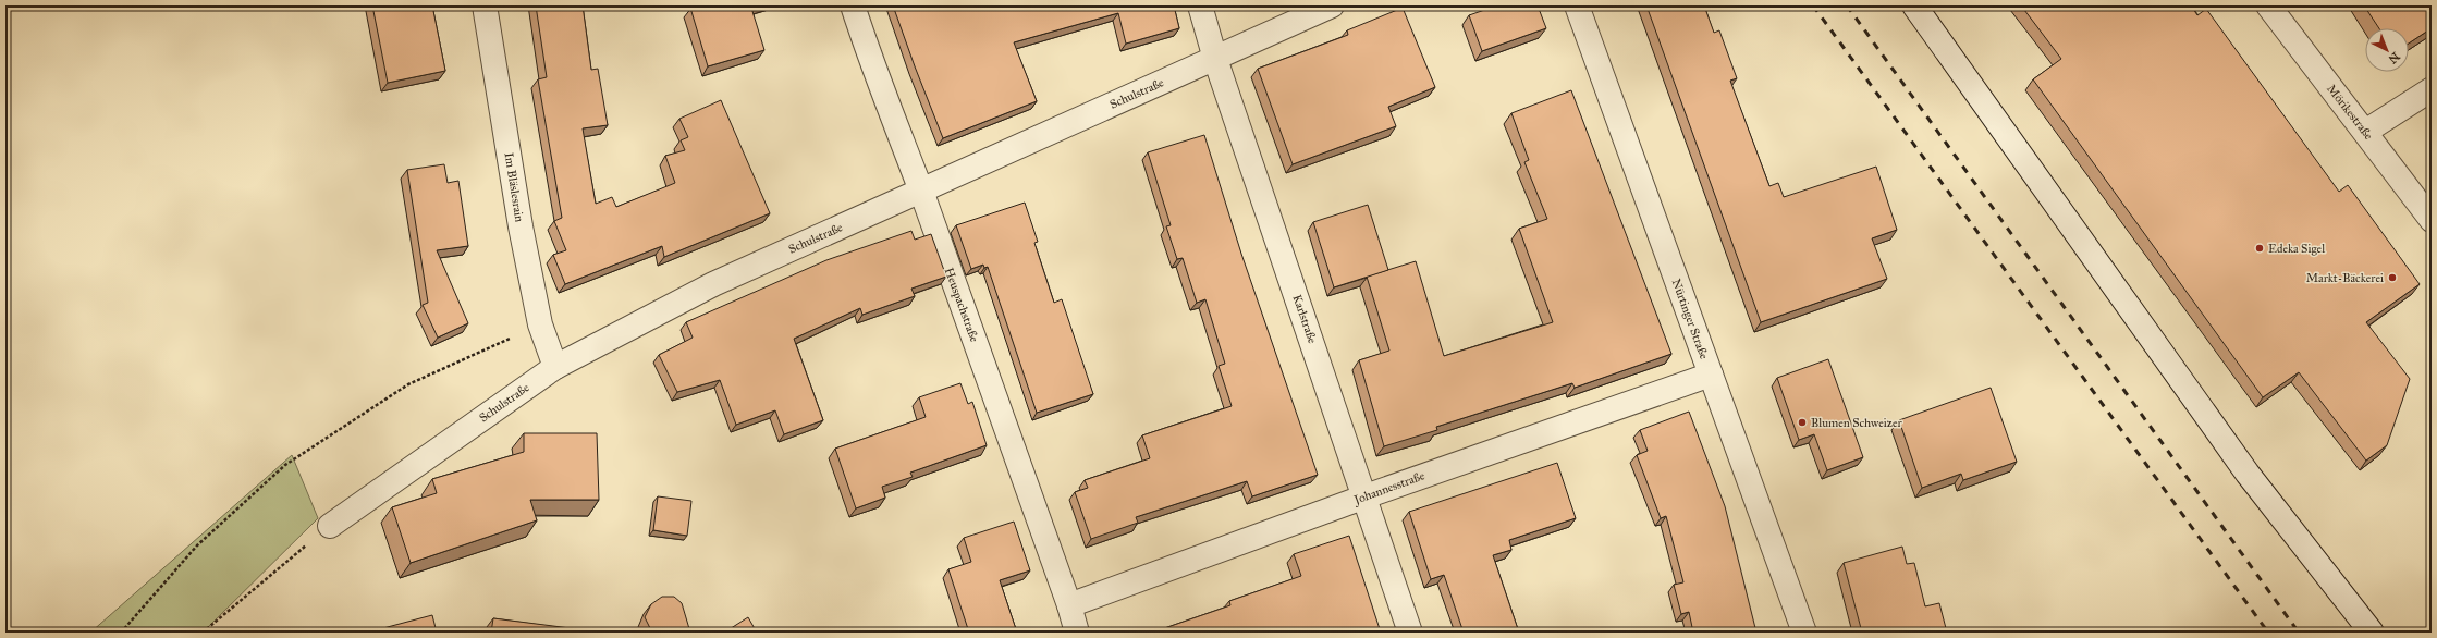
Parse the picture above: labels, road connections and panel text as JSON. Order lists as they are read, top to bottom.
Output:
{
  "streets": {
    "street": [
      "Schulstraße",
      "Mörikestraße",
      "Im Bläslesrain",
      "Heuspachstraße",
      "Karlstraße",
      "Nürtinger Straße",
      "Johannesstraße"
    ]
  },
  "crossings": [
    ["Schulstraße", "Im Bläslesrain"],
    ["Schulstraße", "Heuspachstraße"],
    ["Schulstraße", "Karlstraße"],
    ["Heuspachstraße", "Johannesstraße"],
    ["Karlstraße", "Johannesstraße"],
    ["Nürtinger Straße", "Johannesstraße"]
  ],
  "places": ["Edeka Sigel", "Markt-Bäckerei", "Blumen Schweizer"],
  "north": "bottom right"
}
